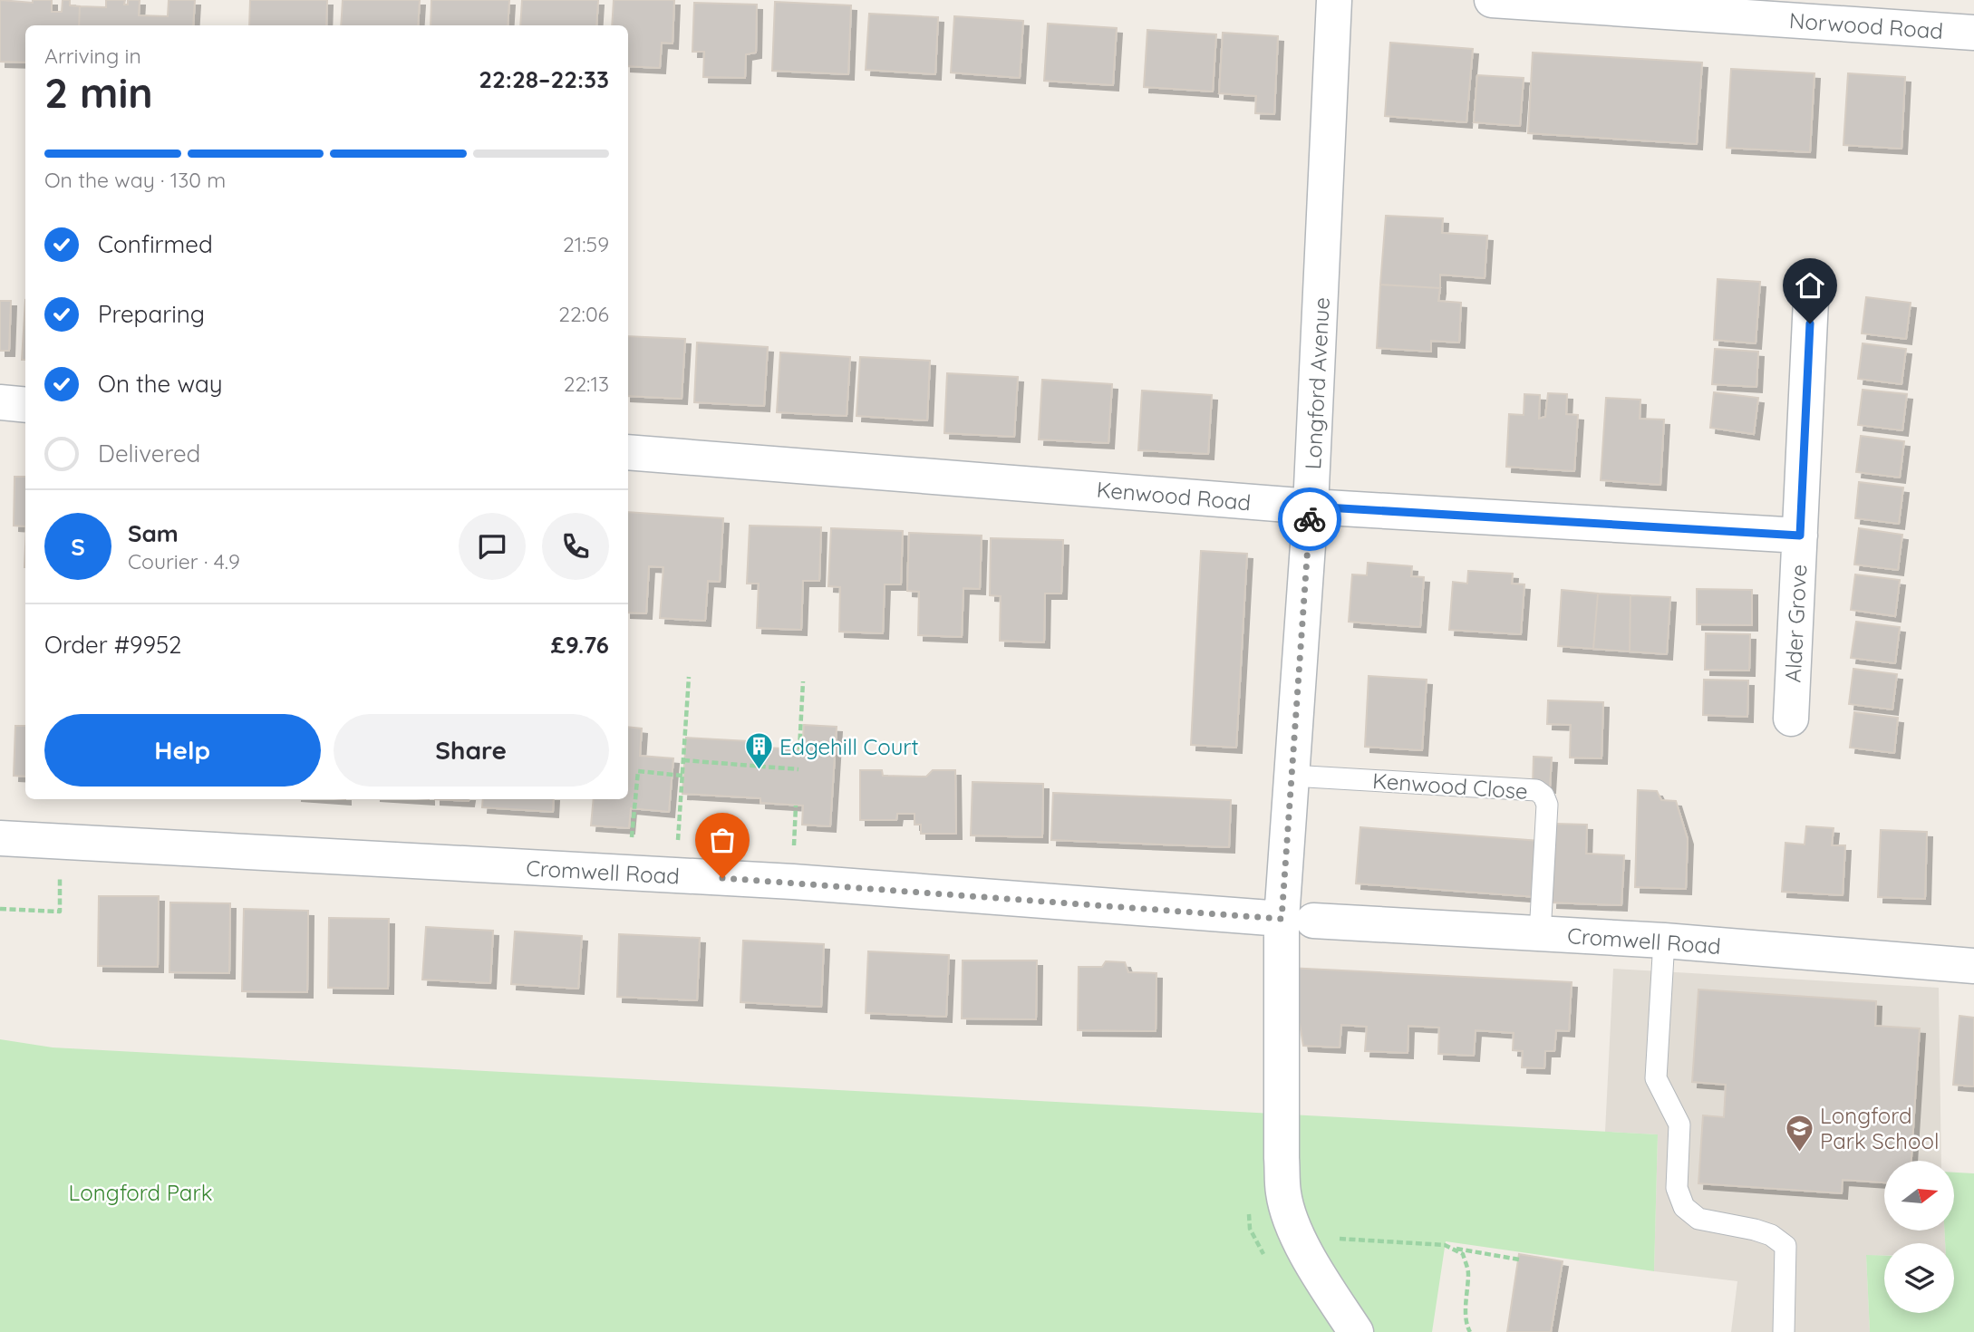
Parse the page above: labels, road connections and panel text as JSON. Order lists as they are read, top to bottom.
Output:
{
  "streets": {
    "street": [
      "Norwood Road",
      "Longford Avenue",
      "Kenwood Road",
      "Alder Grove",
      "Cromwell Road"
    ],
    "lane": ["Kenwood Close"]
  },
  "crossings": [
    ["Longford Avenue", "Kenwood Road"],
    ["Longford Avenue", "Kenwood Close"],
    ["Longford Avenue", "Cromwell Road"],
    ["Kenwood Road", "Alder Grove"],
    ["Kenwood Close", "Cromwell Road"]
  ],
  "parks": ["Longford Park"],
  "places": {
    "building": ["Edgehill Court"],
    "school or university": ["Longford Park School"]
  },
  "north": "right",
  "page": {
    "heading": ["2 min", "Arriving in", "22:28–22:33"],
    "panel": [
      "Sam",
      "Courier · 4.9",
      "Order #9952",
      "£9.76"
    ],
    "bar": "On the way · 130 m",
    "list": [
      ["Confirmed", "21:59"],
      ["Preparing", "22:06"],
      ["On the way", "22:13"],
      "Delivered"
    ],
    "round": "S",
    "buttons": ["Help", "Share"]
  }
}
